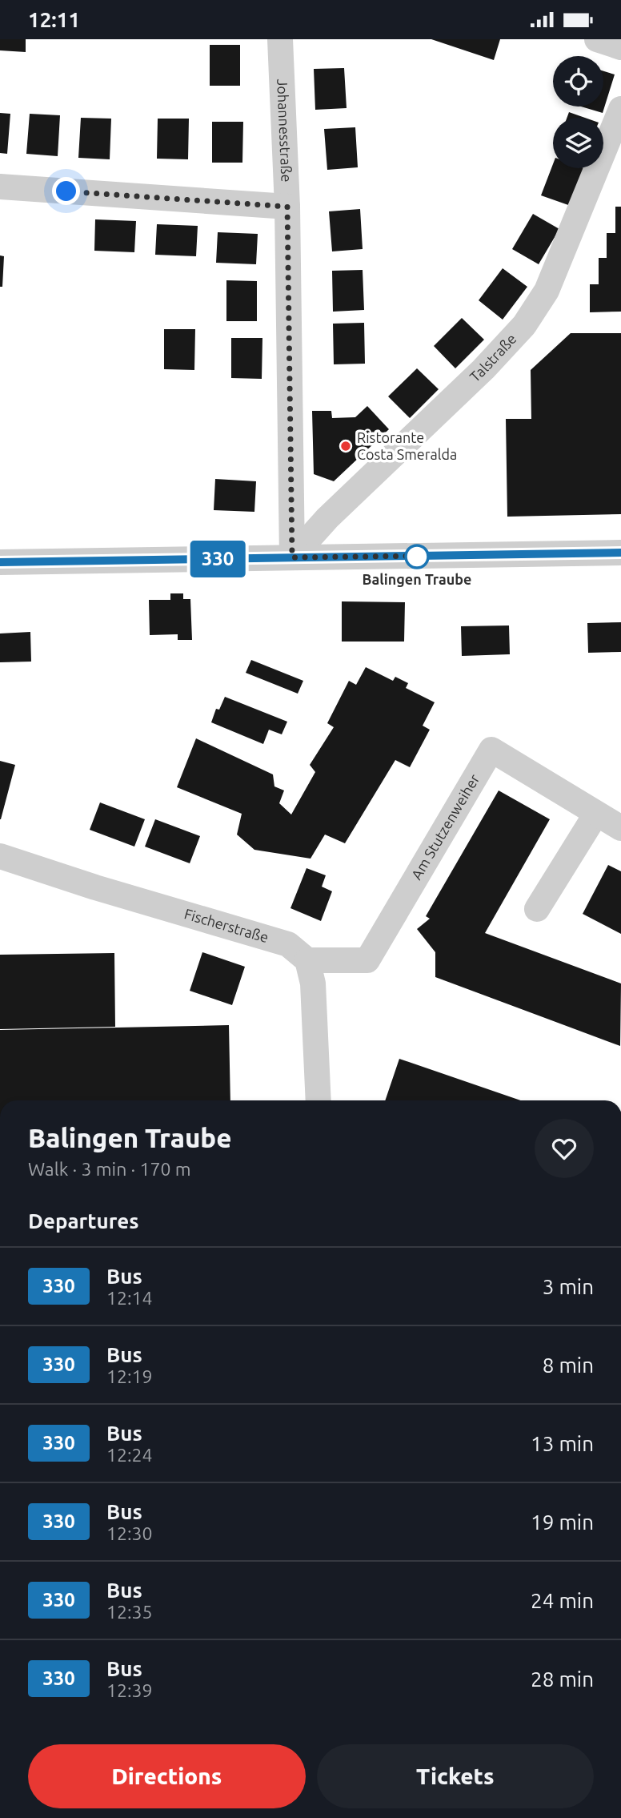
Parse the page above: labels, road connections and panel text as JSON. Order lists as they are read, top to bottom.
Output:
{
  "streets": {
    "street": [
      "Johannesstraße",
      "Talstraße",
      "Am Stutzenweiher",
      "Fischerstraße"
    ]
  },
  "crossings": [
    ["Johannesstraße", "Talstraße"],
    ["Am Stutzenweiher", "Fischerstraße"]
  ],
  "places": ["Ristorante Costa Smeralda", "Balingen Traube"],
  "lines": ["bus line 330"],
  "page": {
    "status": "12:11",
    "on_map": "330",
    "heading": [
      ["Balingen Traube", "Walk · 3 min · 170 m"],
      "Departures"
    ],
    "list": [
      {
        "mark": "330",
        "name": "Bus",
        "note": "12:14",
        "value": "3 min"
      },
      {
        "mark": "330",
        "name": "Bus",
        "note": "12:19",
        "value": "8 min"
      },
      {
        "mark": "330",
        "name": "Bus",
        "note": "12:24",
        "value": "13 min"
      },
      {
        "mark": "330",
        "name": "Bus",
        "note": "12:30",
        "value": "19 min"
      },
      {
        "mark": "330",
        "name": "Bus",
        "note": "12:35",
        "value": "24 min"
      },
      {
        "mark": "330",
        "name": "Bus",
        "note": "12:39",
        "value": "28 min"
      }
    ],
    "buttons": ["Directions", "Tickets"]
  }
}
